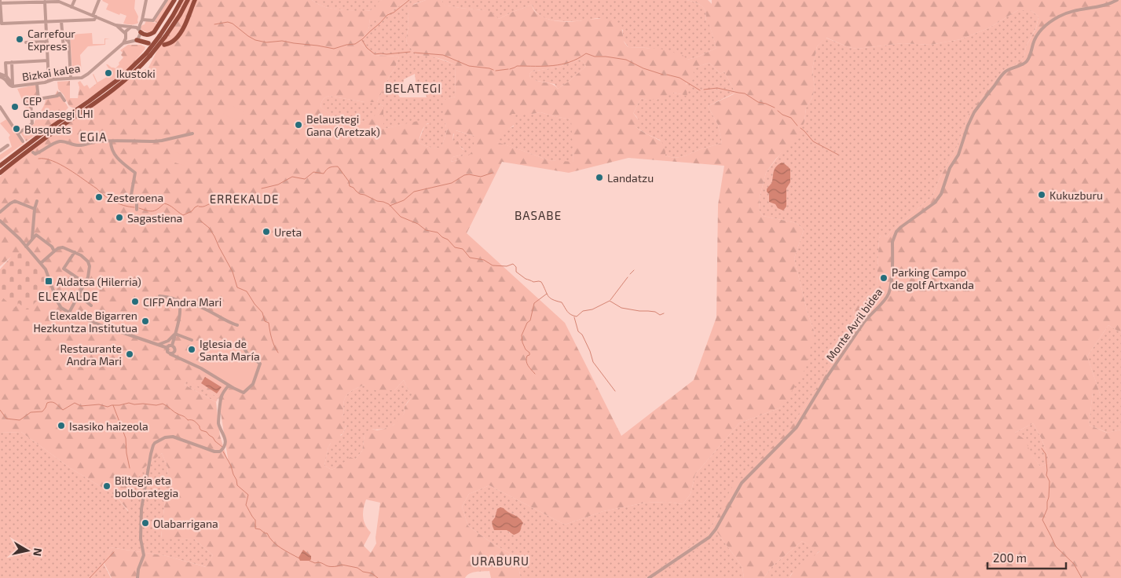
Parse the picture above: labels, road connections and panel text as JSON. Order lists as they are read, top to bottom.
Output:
{
  "streets": {
    "street": ["Bizkai kalea", "Monte Avril bidea"]
  },
  "districts": [
    "BELATEGI",
    "EGIA",
    "ERREKALDE",
    "BASABE",
    "ELEXALDE",
    "URABURU"
  ],
  "places": {
    "other": [
      "Carrefour Express",
      "Ikustoki",
      "CEP Gandasegi LHI",
      "Belaustegi Gana (Aretzak)",
      "Busquets",
      "Landatzu",
      "Kukuzburu",
      "Zesteroena",
      "Sagastiena",
      "Ureta",
      "Parking Campo de golf Artxanda",
      "CIFP Andra Mari",
      "Elexalde Bigarren Hezkuntza Institutua",
      "Iglesia de Santa María",
      "Restaurante Andra Mari",
      "Isasiko haizeola",
      "Biltegia eta bolborategia",
      "Olabarrigana"
    ],
    "transit": ["Aldatsa (Hilerria)"]
  },
  "scale_bar": "200 m",
  "north": "right"
}
